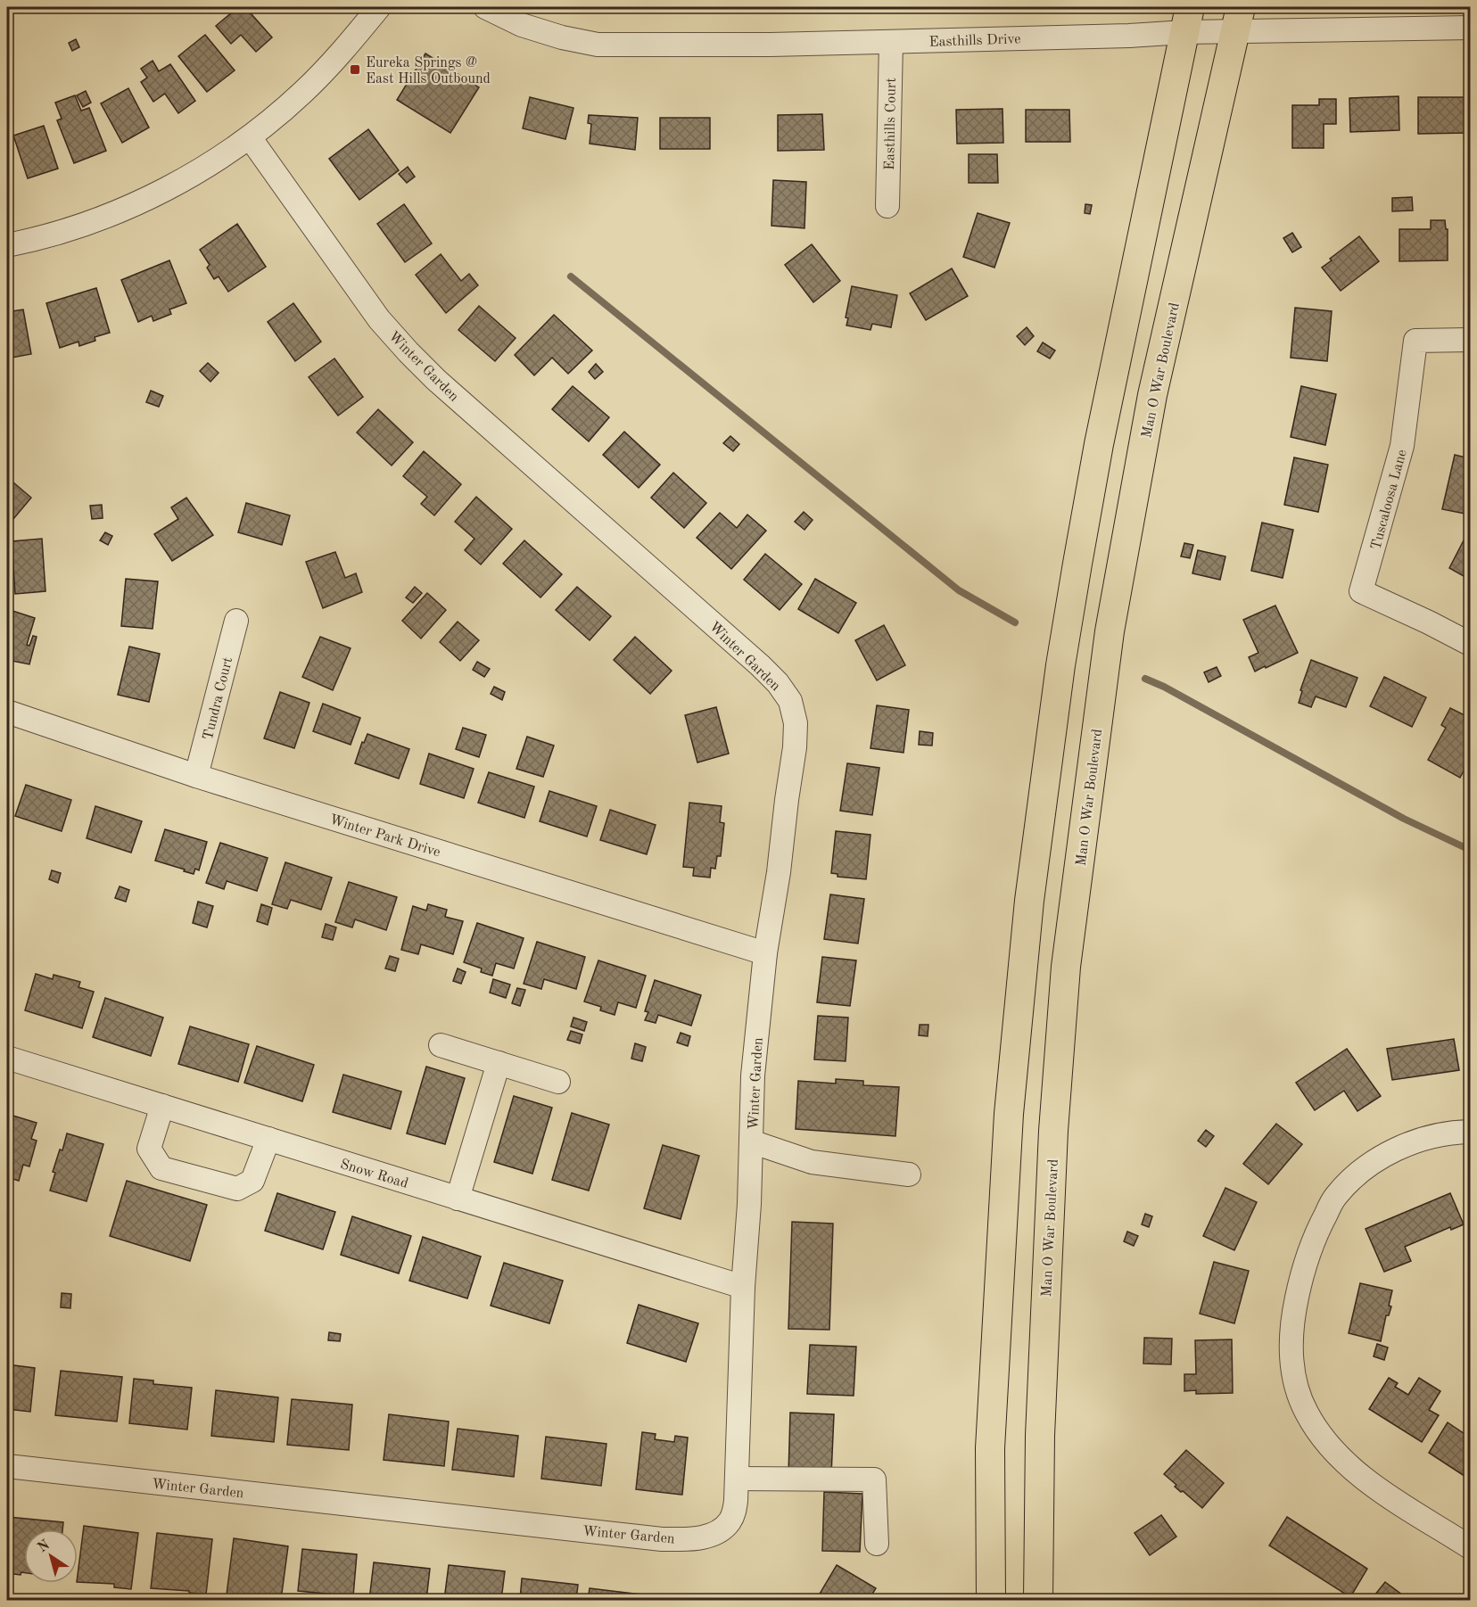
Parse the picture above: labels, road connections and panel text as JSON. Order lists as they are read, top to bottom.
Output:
{
  "streets": {
    "main road": ["Man O War Boulevard"],
    "street": [
      "Easthills Drive",
      "Easthills Court",
      "Winter Garden",
      "Tuscaloosa Lane",
      "Tundra Court",
      "Winter Park Drive",
      "Snow Road"
    ]
  },
  "crossings": [
    ["Easthills Drive", "Easthills Court"],
    ["Easthills Drive", "Man O War Boulevard"],
    ["Winter Garden", "Winter Park Drive"],
    ["Winter Garden", "Snow Road"],
    ["Tundra Court", "Winter Park Drive"]
  ],
  "places": {
    "transit": ["Eureka Springs @ East Hills Outbound"]
  },
  "north": "top left"
}
